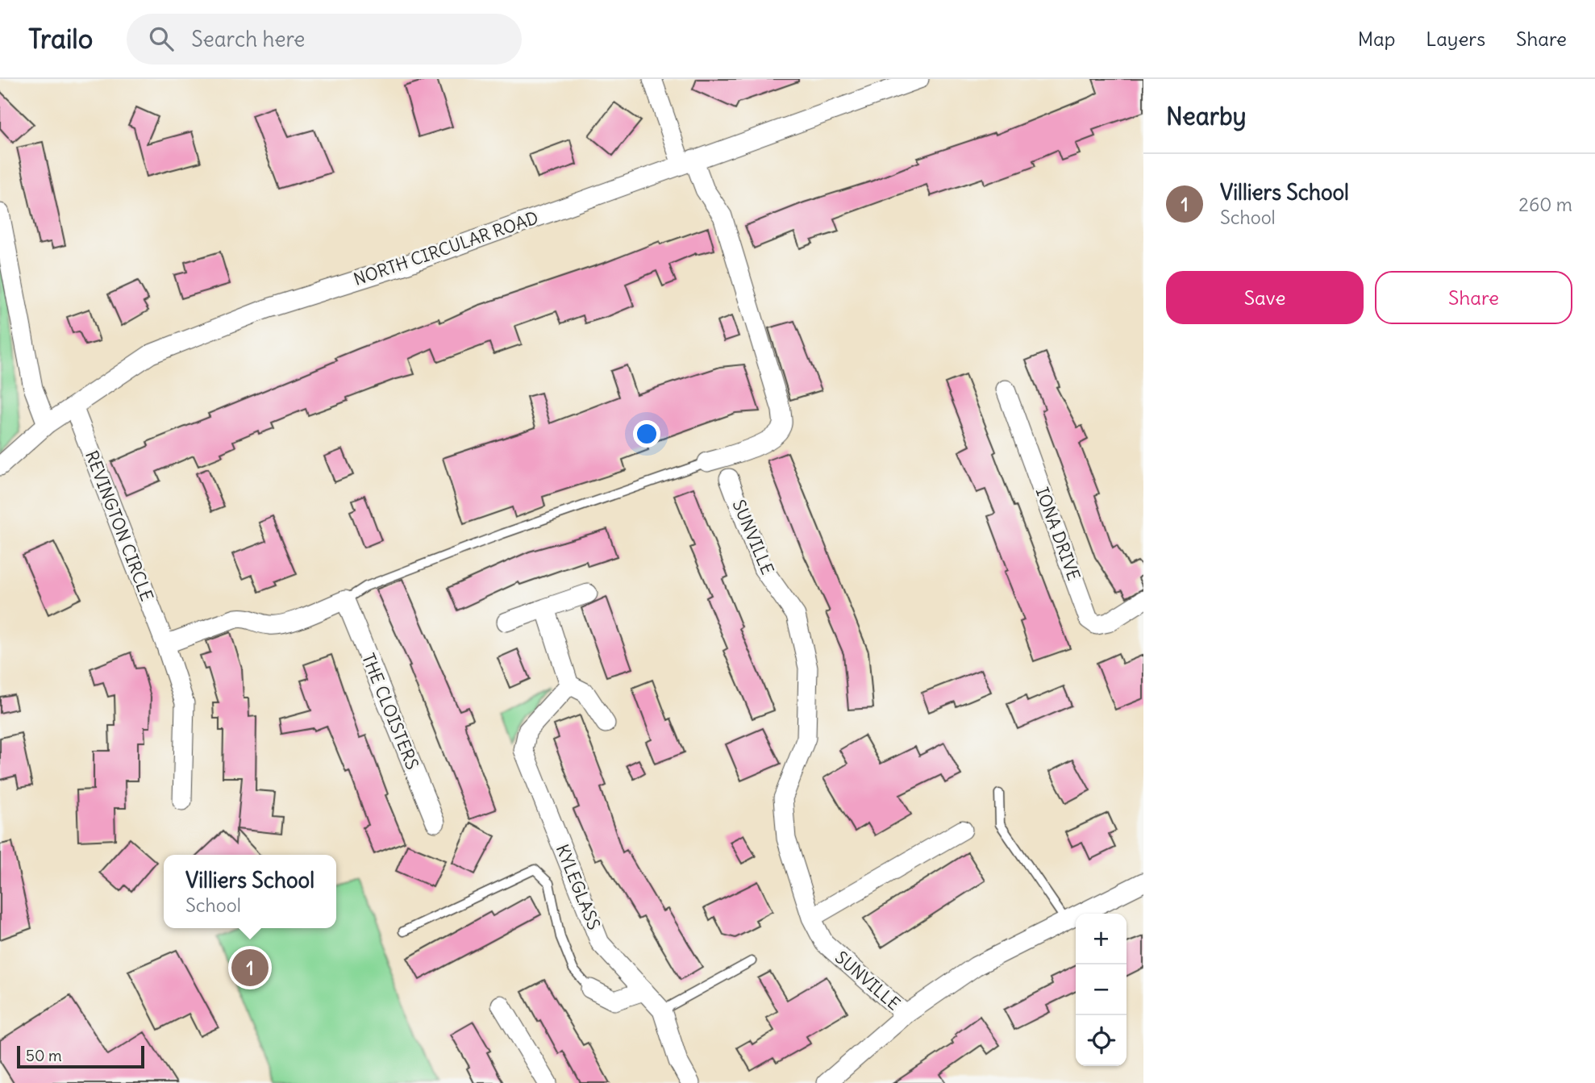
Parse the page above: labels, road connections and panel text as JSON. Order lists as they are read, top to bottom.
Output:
{
  "streets": {
    "street": [
      "NORTH CIRCULAR ROAD",
      "REVINGTON CIRCLE",
      "IONA DRIVE",
      "SUNVILLE",
      "THE CLOISTERS",
      "KYLEGLASS"
    ]
  },
  "crossings": [
    ["NORTH CIRCULAR ROAD", "REVINGTON CIRCLE"]
  ],
  "scale_bar": "50 m",
  "page": {
    "header": "Trailo",
    "search": "Search here",
    "nav": ["Map", "Layers", "Share"],
    "heading": "Nearby",
    "list": [
      {
        "mark": "1",
        "name": "Villiers School",
        "note": "School",
        "value": "260 m"
      }
    ],
    "buttons": ["Save", "Share"],
    "popup": ["Villiers School", "School"],
    "map_buttons": ["+", "−"],
    "pins": "1",
    "scale": "50 m"
  }
}
